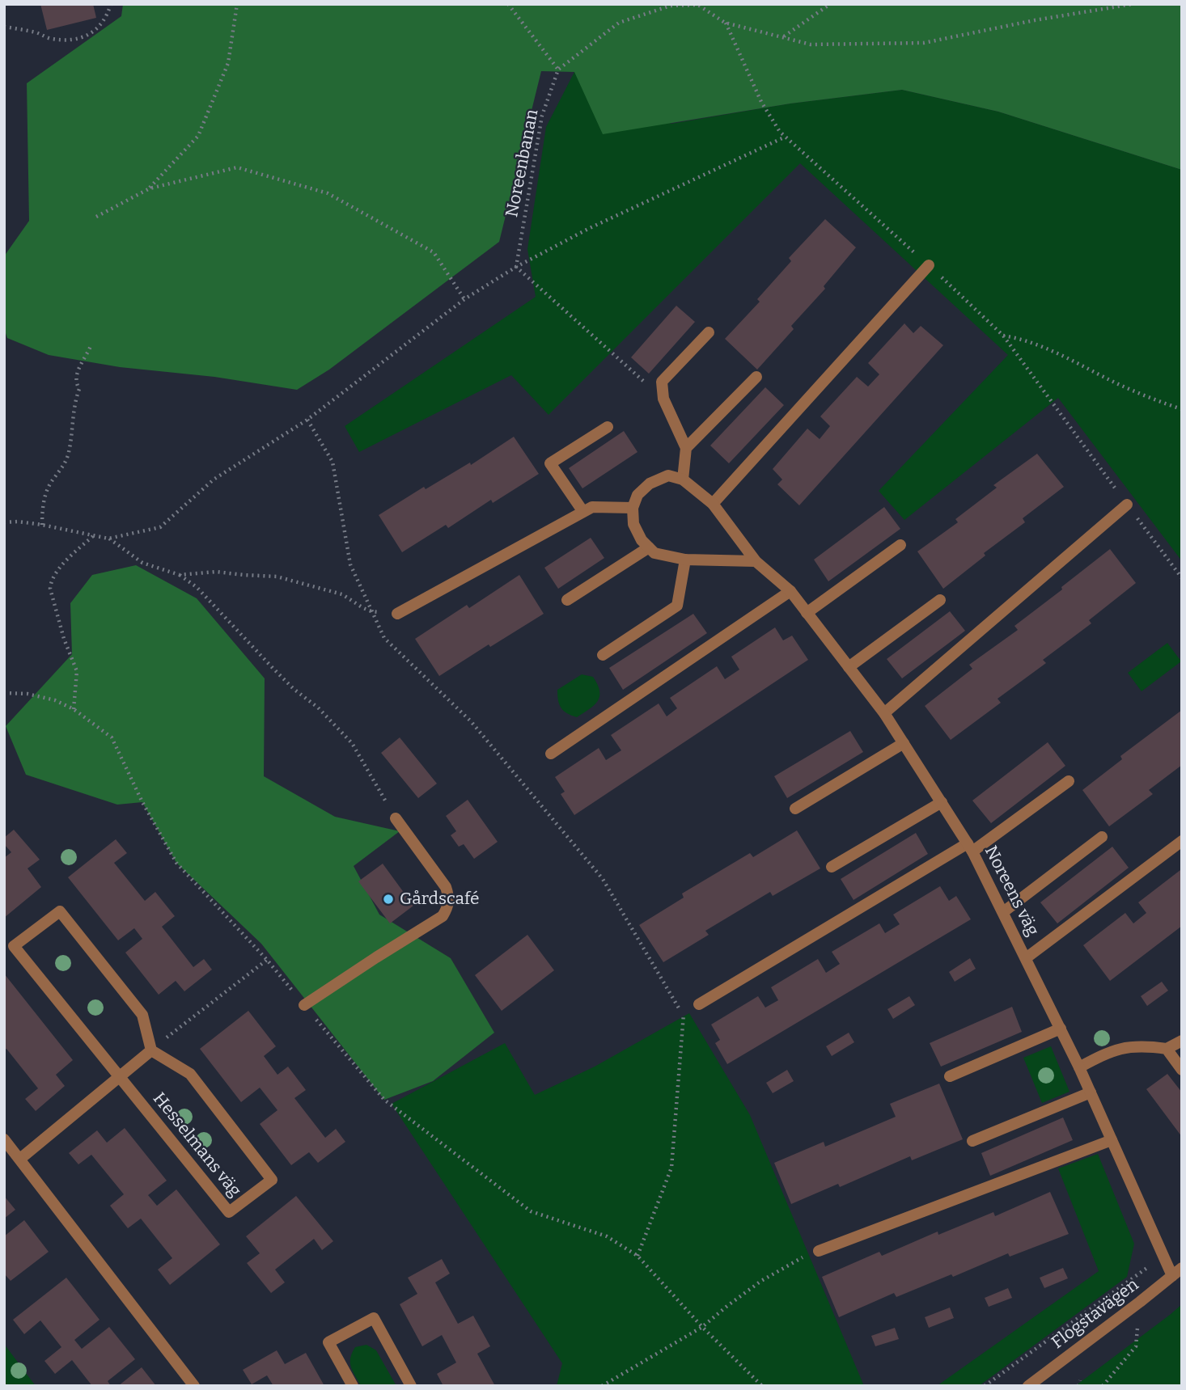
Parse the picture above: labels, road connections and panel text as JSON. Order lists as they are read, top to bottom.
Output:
{
  "streets": {
    "street": ["Noreens väg", "Hesselmans väg", "Flogstavägen"],
    "path": ["Noreenbanan"]
  },
  "crossings": [
    ["Noreens väg", "Flogstavägen"]
  ],
  "places": ["Gårdscafé"]
}
